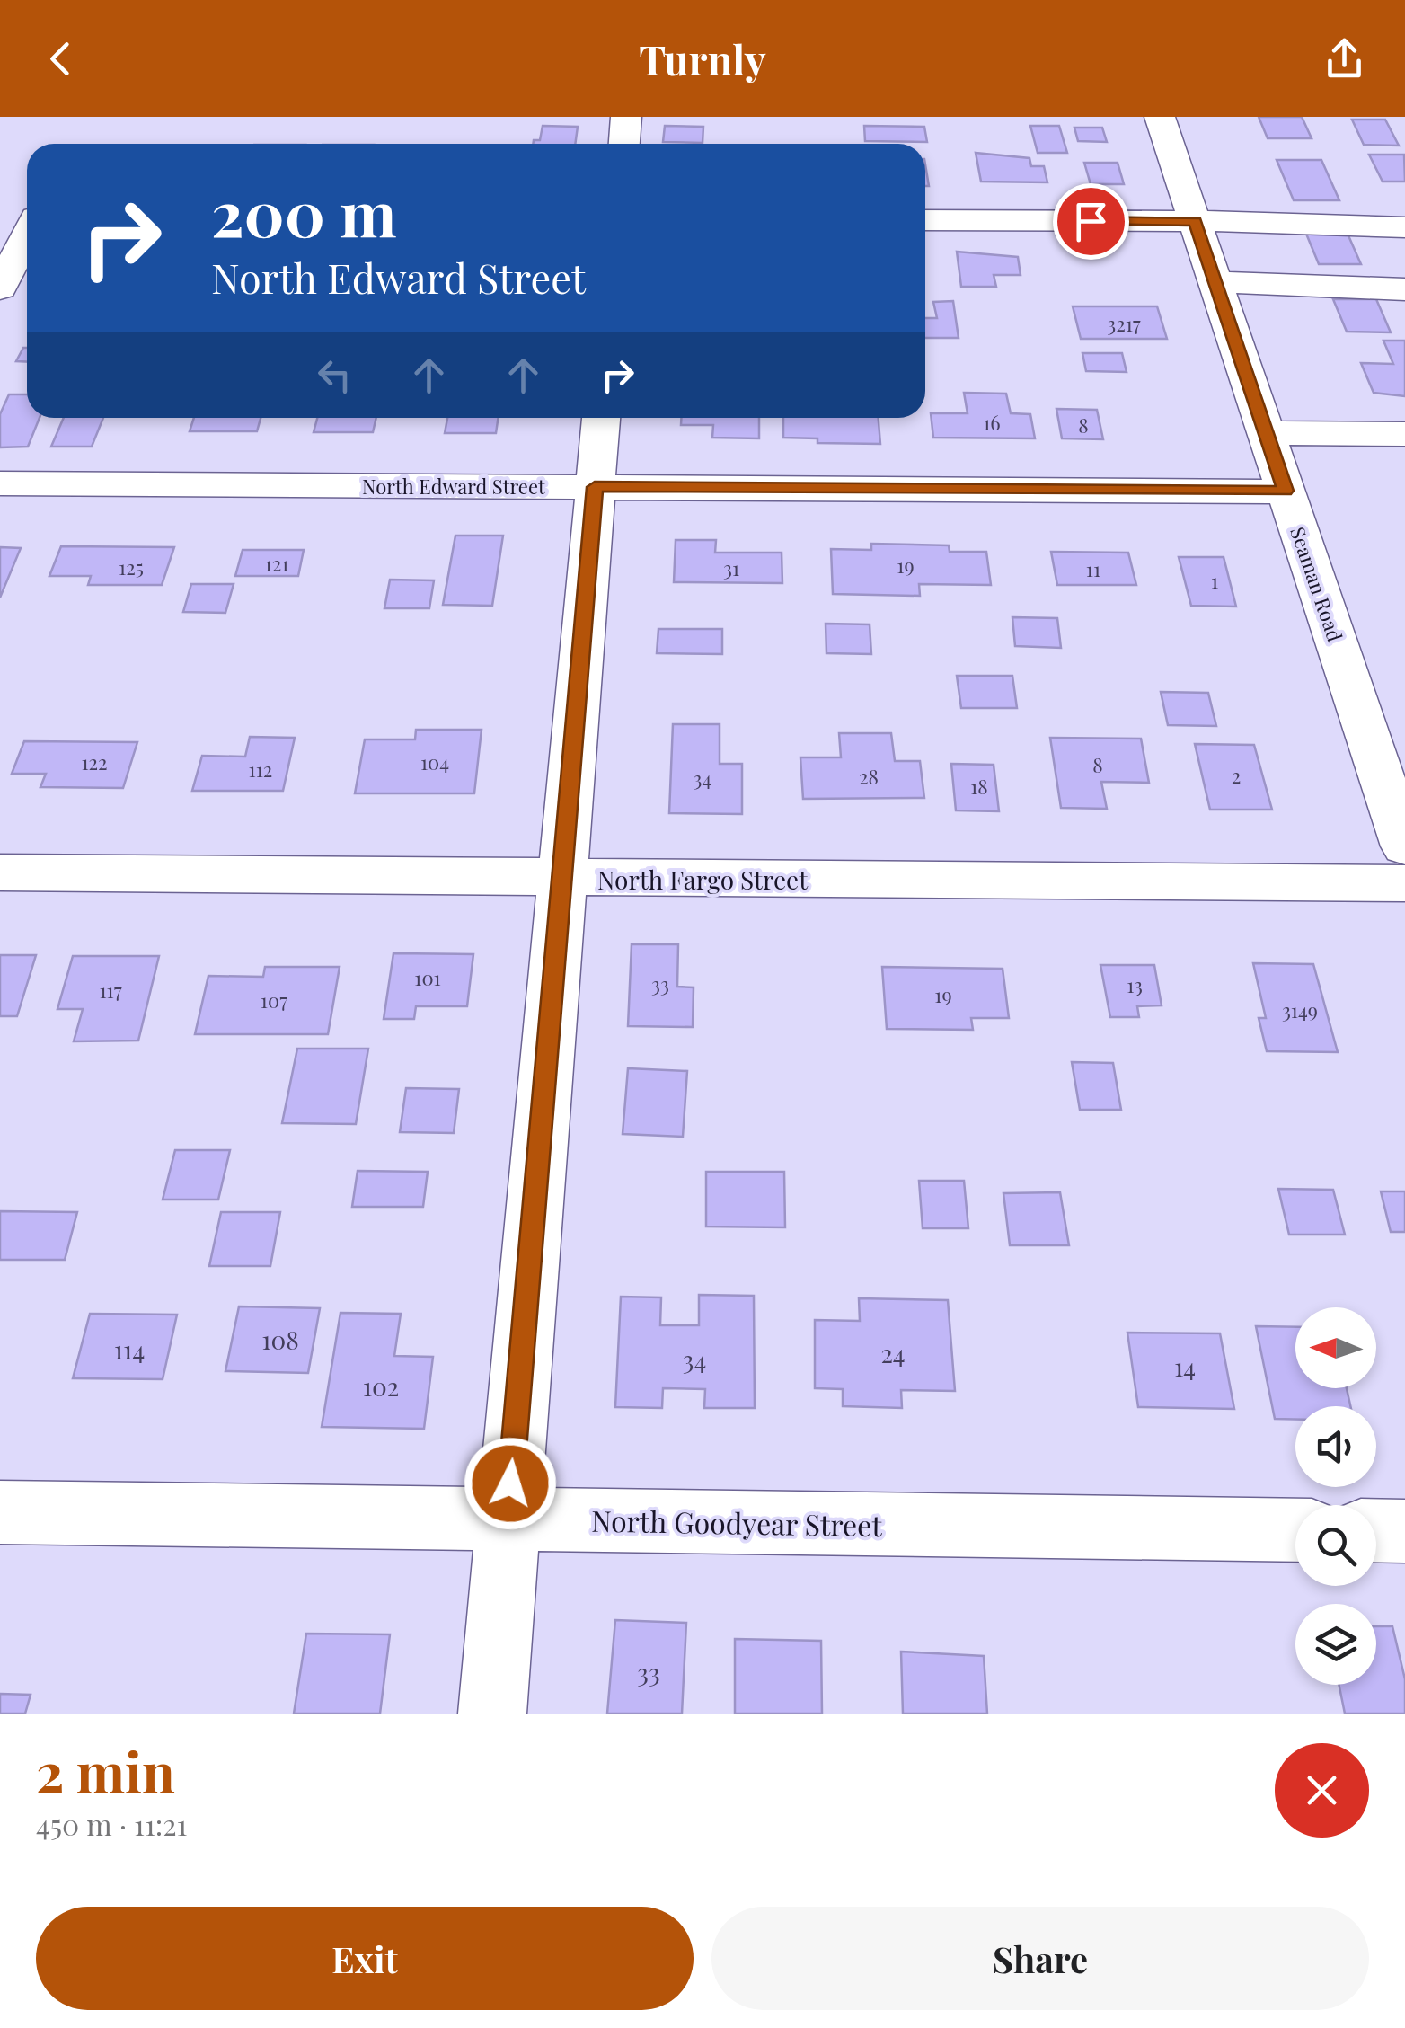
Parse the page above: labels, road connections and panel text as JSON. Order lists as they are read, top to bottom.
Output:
{
  "streets": {
    "street": [
      "North Edward Street",
      "Seaman Road",
      "North Fargo Street",
      "North Goodyear Street"
    ]
  },
  "crossings": [
    ["North Edward Street", "Seaman Road"]
  ],
  "house_numbers": [
    "3217",
    "16",
    "8",
    "121",
    "19",
    "125",
    "31",
    "11",
    "1",
    "122",
    "104",
    "8",
    "112",
    "2",
    "28",
    "34",
    "18",
    "101",
    "33",
    "13",
    "117",
    "19",
    "107",
    "3149",
    "108",
    "114",
    "24",
    "34",
    "14",
    "102",
    "33"
  ],
  "north": "left",
  "page": {
    "header": "Turnly",
    "turn": ["200 m", "North Edward Street"],
    "heading": ["2 min", "450 m · 11:21"],
    "buttons": ["Exit", "Share"]
  }
}
